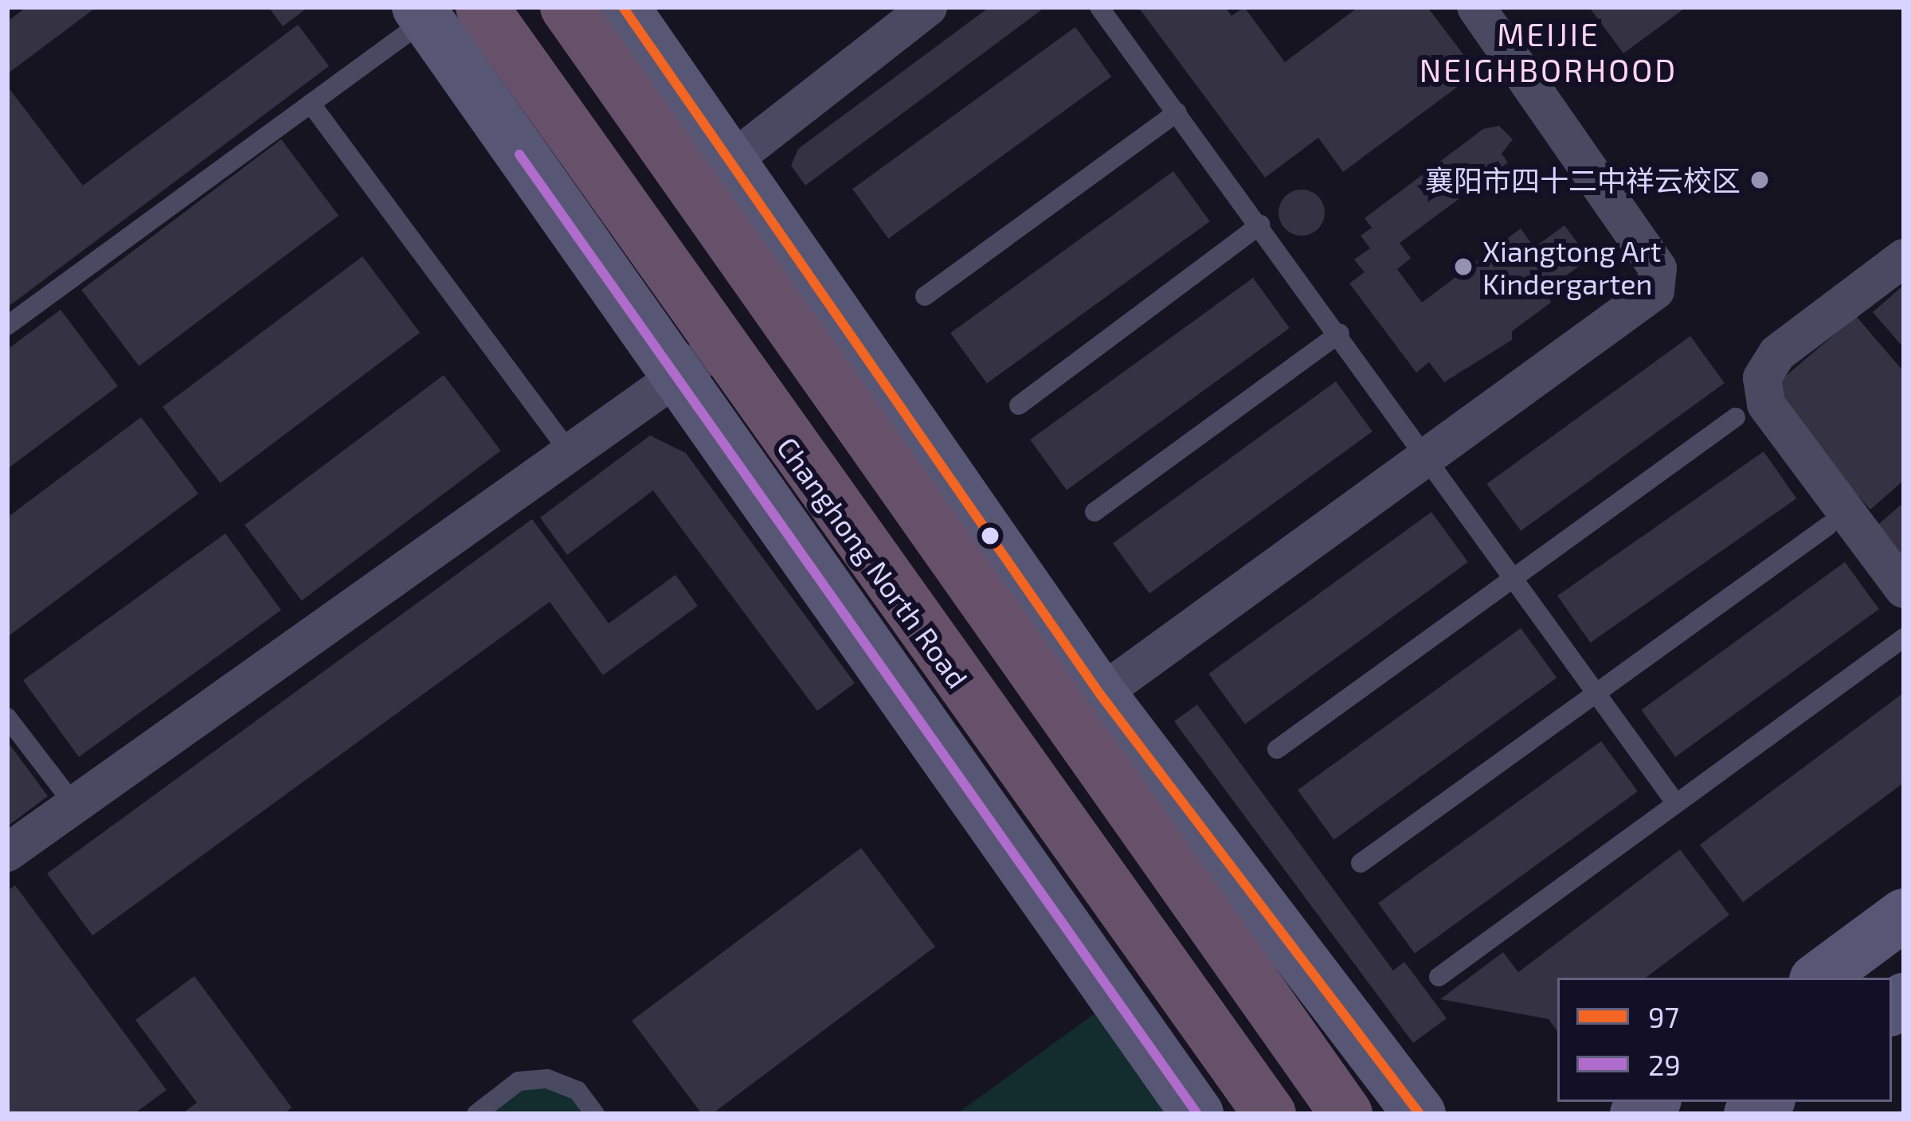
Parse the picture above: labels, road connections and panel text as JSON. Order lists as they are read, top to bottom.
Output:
{
  "streets": {
    "highway": ["Changhong North Road"]
  },
  "districts": ["MEIJIE NEIGHBORHOOD"],
  "places": ["襄阳市四十二中祥云校区", "Xiangtong Art Kindergarten"],
  "lines": ["transit line 97", "transit line 29"],
  "legend": ["97", "29"]
}
